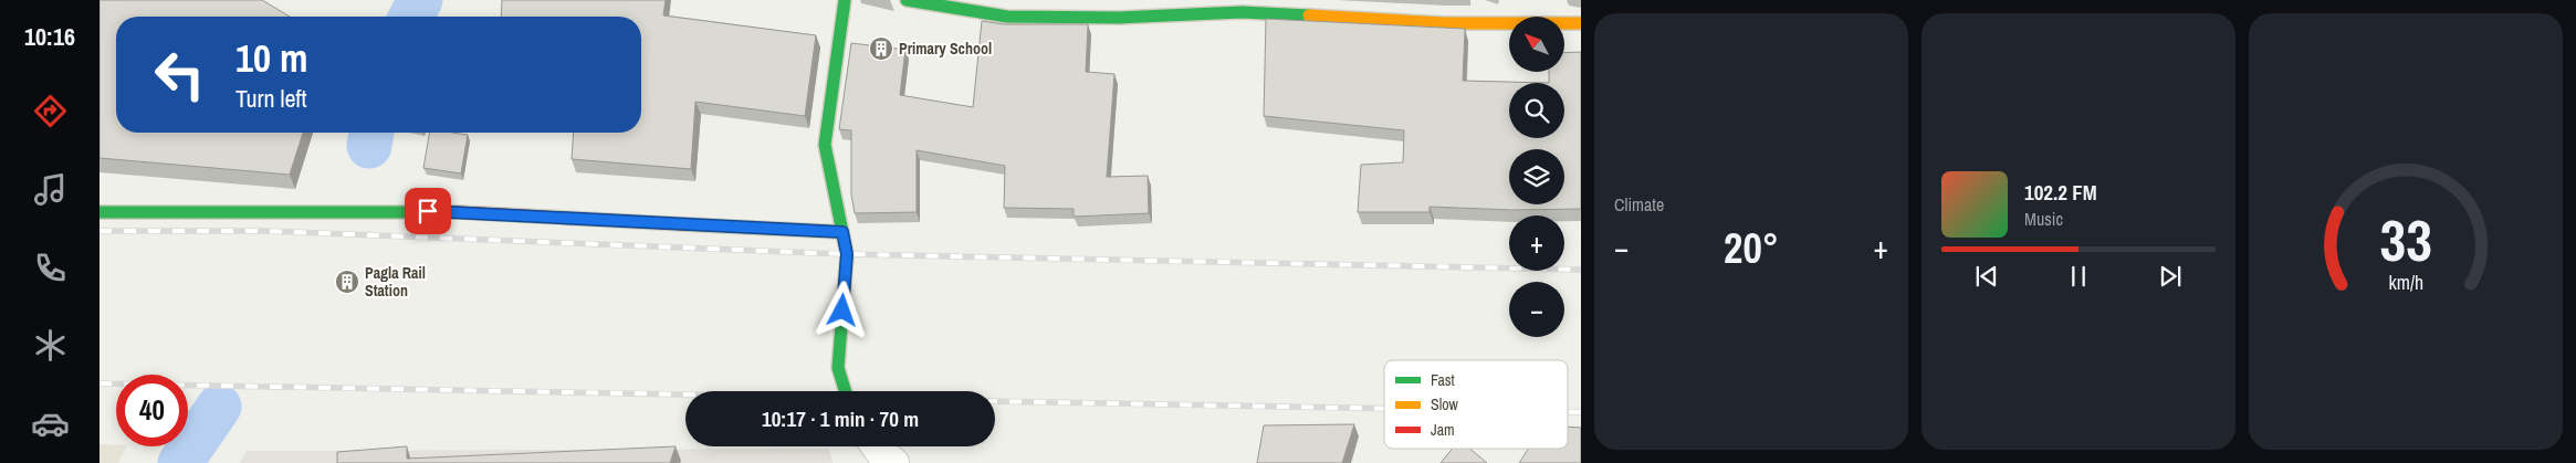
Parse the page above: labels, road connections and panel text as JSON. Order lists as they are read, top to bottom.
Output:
{
  "places": {
    "building": ["Primary School", "Pagla Rail Station"]
  },
  "legend": ["Fast", "Slow", "Jam"],
  "north": "top left",
  "page": {
    "tabs": "10:16",
    "tile": "Climate",
    "map_buttons": ["+", "−"],
    "turn": ["10 m", "Turn left"],
    "song": ["102.2 FM", "Music"],
    "heat": ["−", "20°", "+"],
    "limit": "40",
    "trip": "10:17 · 1 min · 70 m",
    "gauge": ["33", "km/h"]
  }
}
